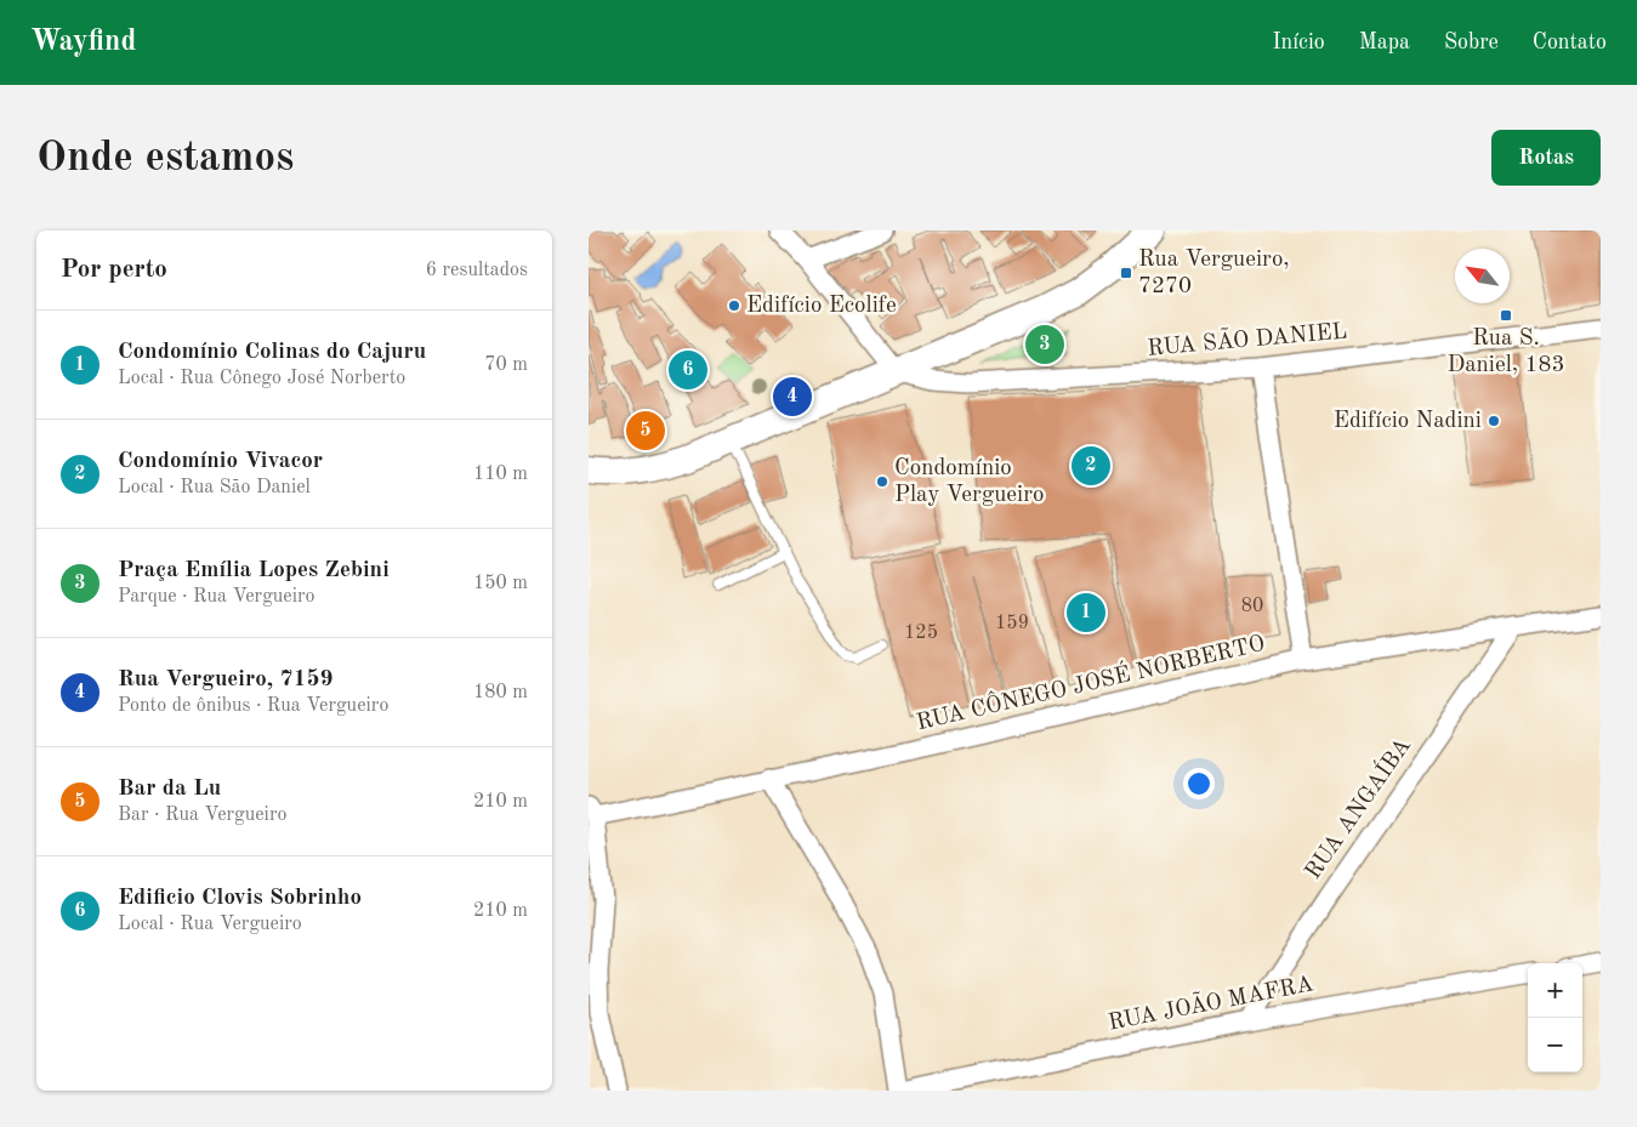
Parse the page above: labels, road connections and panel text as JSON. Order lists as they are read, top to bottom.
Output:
{
  "streets": {
    "street": [
      "RUA SÃO DANIEL",
      "RUA CÔNEGO JOSÉ NORBERTO",
      "RUA ANGAÍBA",
      "RUA JOÃO MAFRA"
    ]
  },
  "crossings": [
    ["RUA CÔNEGO JOSÉ NORBERTO", "RUA ANGAÍBA"],
    ["RUA ANGAÍBA", "RUA JOÃO MAFRA"]
  ],
  "places": {
    "transit": ["Rua Vergueiro, 7270", "Rua S. Daniel, 183"],
    "other": ["Edifício Ecolife", "Edifício Nadini", "Condomínio Play Vergueiro"]
  },
  "house_numbers": ["80", "159", "125"],
  "north": "top left",
  "page": {
    "header": "Wayfind",
    "nav": [
      "Início",
      "Mapa",
      "Sobre",
      "Contato"
    ],
    "buttons": "Rotas",
    "title": "Onde estamos",
    "heading": ["Por perto", "6 resultados"],
    "list": [
      {
        "mark": "1",
        "name": "Condomínio Colinas do Cajuru",
        "note": "Local · Rua Cônego José Norberto",
        "value": "70 m"
      },
      {
        "mark": "2",
        "name": "Condomínio Vivacor",
        "note": "Local · Rua São Daniel",
        "value": "110 m"
      },
      {
        "mark": "3",
        "name": "Praça Emília Lopes Zebini",
        "note": "Parque · Rua Vergueiro",
        "value": "150 m"
      },
      {
        "mark": "4",
        "name": "Rua Vergueiro, 7159",
        "note": "Ponto de ônibus · Rua Vergueiro",
        "value": "180 m"
      },
      {
        "mark": "5",
        "name": "Bar da Lu",
        "note": "Bar · Rua Vergueiro",
        "value": "210 m"
      },
      {
        "mark": "6",
        "name": "Edificio Clovis Sobrinho",
        "note": "Local · Rua Vergueiro",
        "value": "210 m"
      }
    ],
    "pins": [
      "3",
      "6",
      "4",
      "5",
      "2",
      "1"
    ],
    "map_buttons": ["+", "−"]
  }
}
